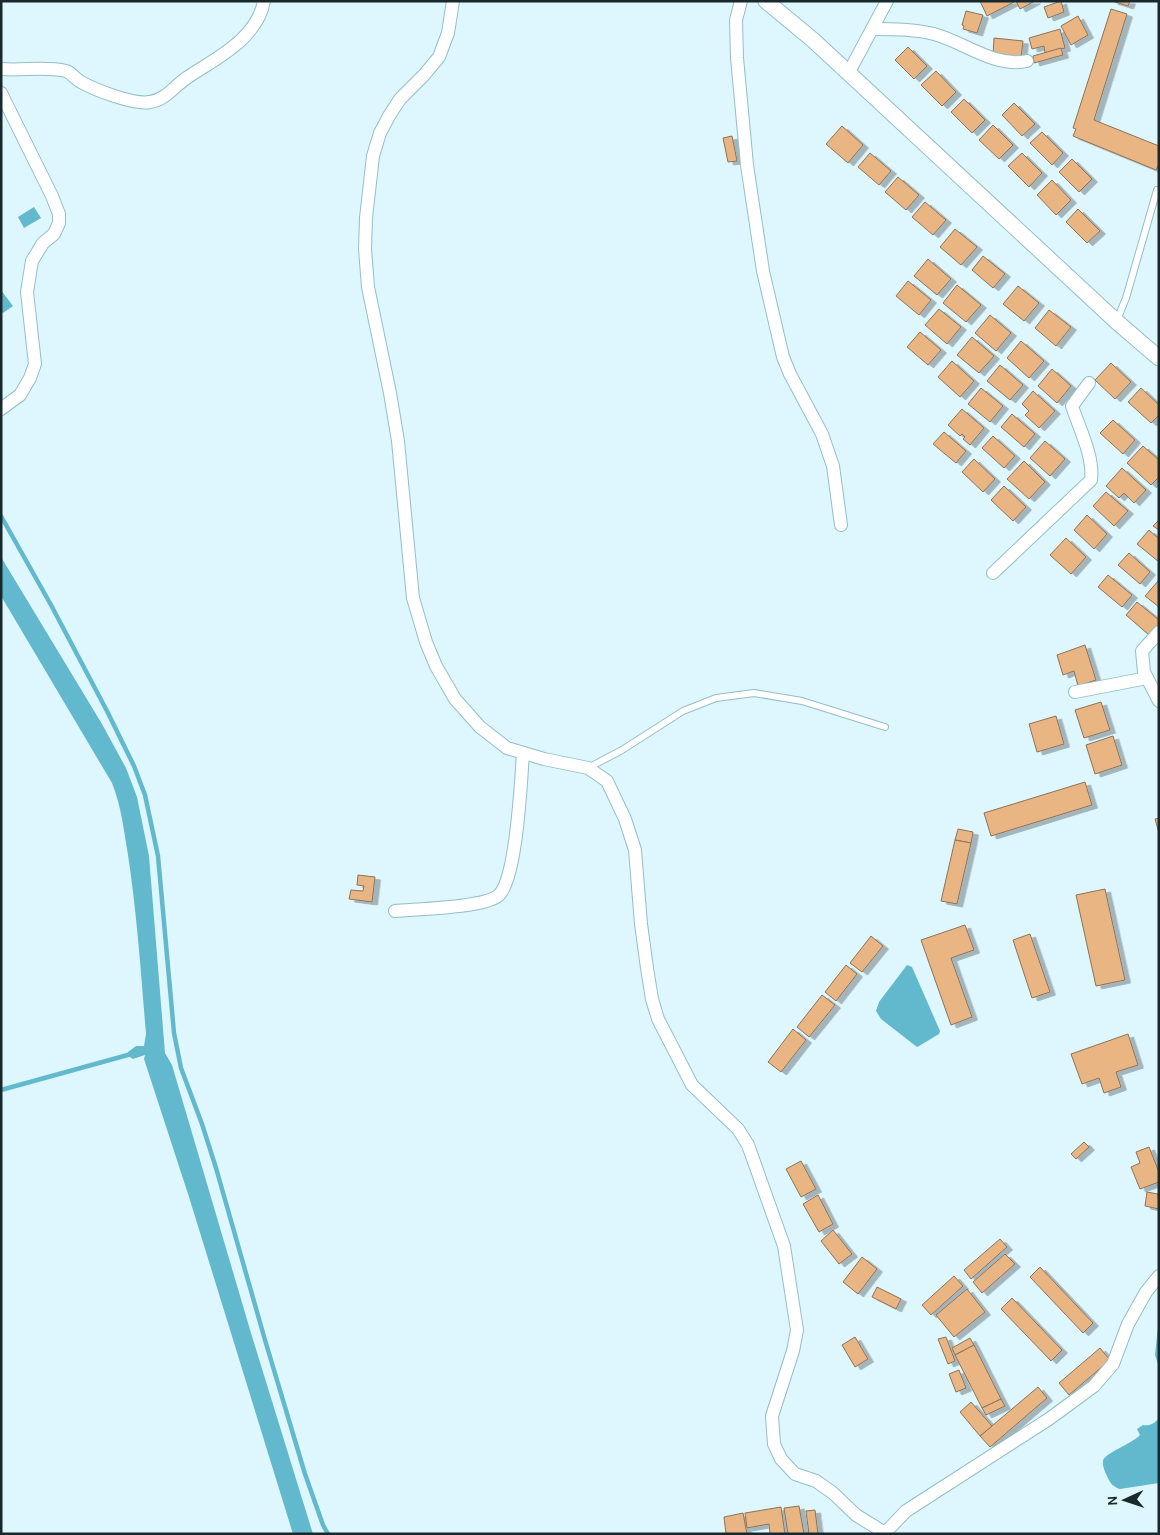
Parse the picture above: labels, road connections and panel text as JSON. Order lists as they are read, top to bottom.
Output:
{
  "north": "left"
}
